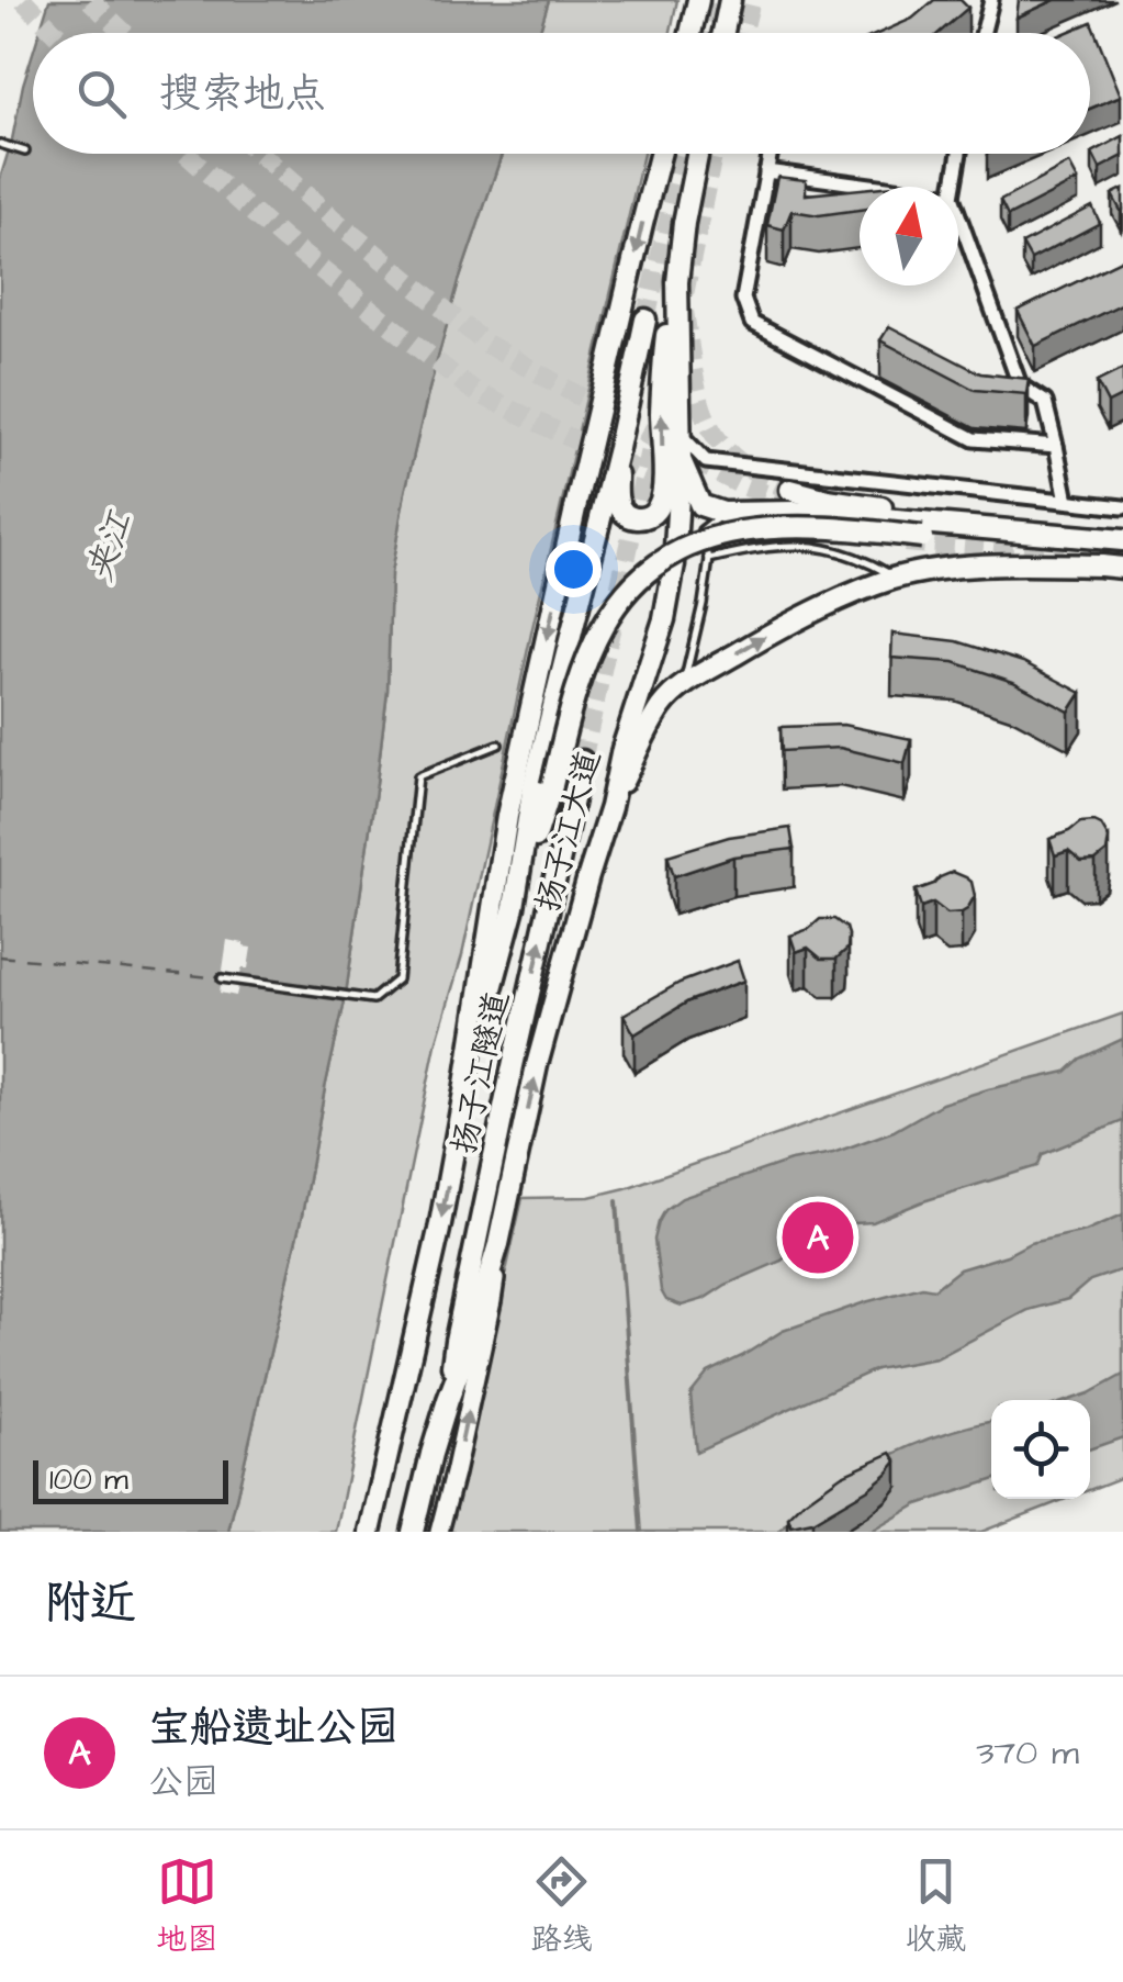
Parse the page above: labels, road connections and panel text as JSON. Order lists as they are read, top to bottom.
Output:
{
  "streets": {
    "main road": ["扬子江大道", "扬子江隧道"]
  },
  "crossings": [
    ["扬子江大道", "扬子江隧道"]
  ],
  "water": ["夹江"],
  "scale_bar": "100 m",
  "north": "top",
  "page": {
    "search": "搜索地点",
    "pins": "A",
    "scale": "100 m",
    "heading": "附近",
    "list": [
      {
        "mark": "A",
        "name": "宝船遗址公园",
        "note": "公园",
        "value": "370 m"
      }
    ],
    "nav": ["地图", "路线", "收藏"]
  }
}
